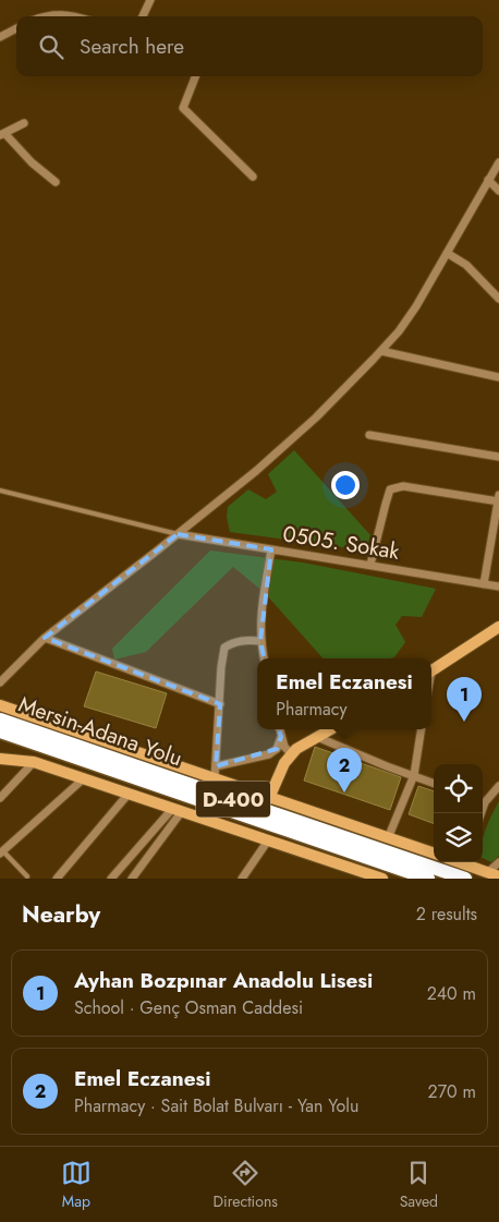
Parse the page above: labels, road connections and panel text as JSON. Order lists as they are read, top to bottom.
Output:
{
  "streets": {
    "highway": ["Mersin-Adana Yolu", "D-400"],
    "street": ["0505. Sokak"]
  },
  "page": {
    "search": "Search here",
    "popup": ["Emel Eczanesi", "Pharmacy"],
    "pins": ["1", "2"],
    "heading": ["Nearby", "2 results"],
    "list": [
      {
        "mark": "1",
        "name": "Ayhan Bozpınar Anadolu Lisesi",
        "note": "School · Genç Osman Caddesi",
        "value": "240 m"
      },
      {
        "mark": "2",
        "name": "Emel Eczanesi",
        "note": "Pharmacy · Sait Bolat Bulvarı - Yan Yolu",
        "value": "270 m"
      }
    ],
    "nav": ["Map", "Directions", "Saved"]
  }
}
